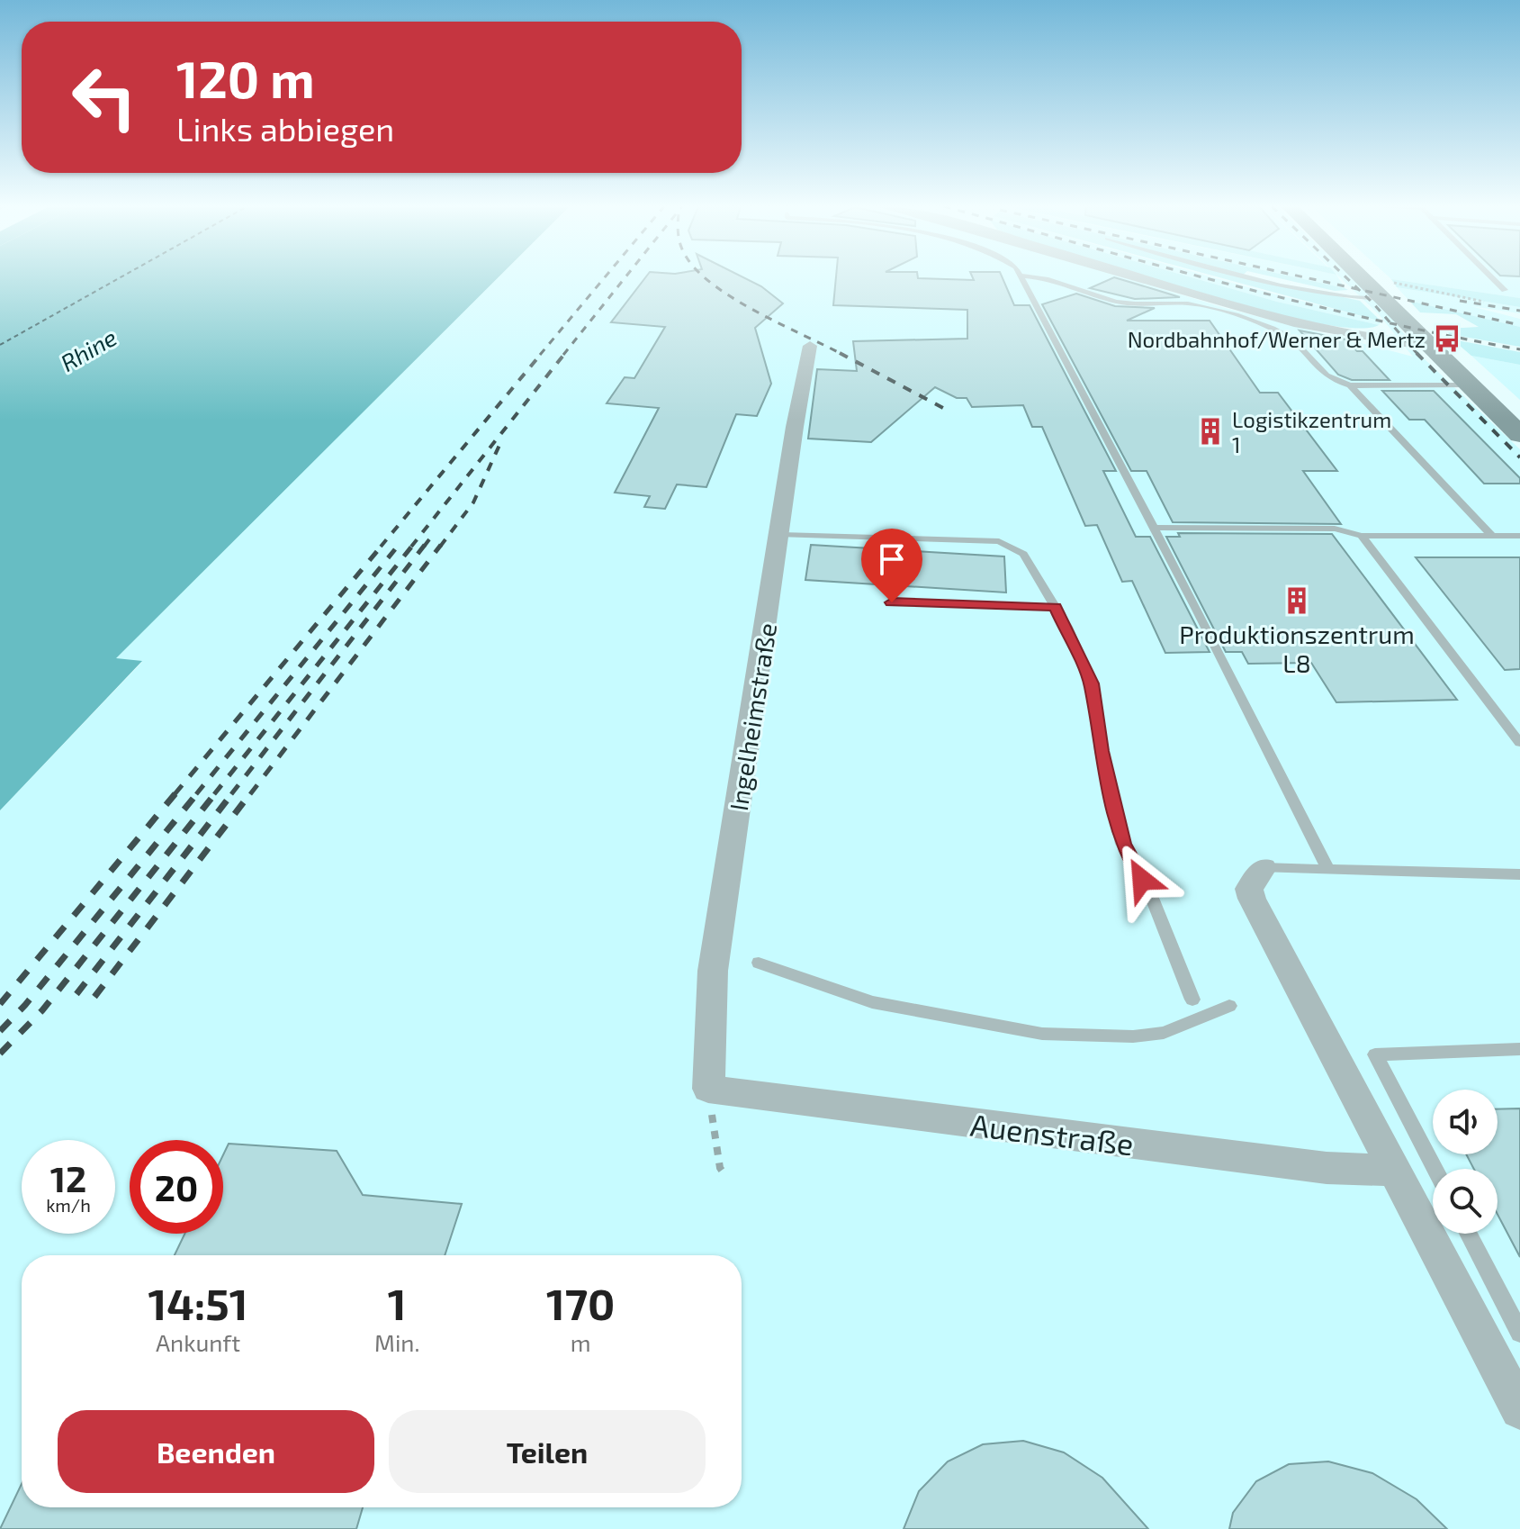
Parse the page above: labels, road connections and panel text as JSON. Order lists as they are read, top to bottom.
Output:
{
  "streets": {
    "street": ["Ingelheimstraße", "Auenstraße"]
  },
  "crossings": [
    ["Ingelheimstraße", "Auenstraße"]
  ],
  "water": ["Rhine"],
  "places": {
    "bus stop": ["Nordbahnhof/Werner & Mertz"],
    "building": ["Logistikzentrum 1", "Produktionszentrum L8"]
  },
  "page": {
    "turn": ["120 m", "Links abbiegen"],
    "speed": "12 km/h",
    "limit": "20",
    "eta": [
      "14:51",
      "Ankunft",
      "1",
      "Min.",
      "170",
      "m"
    ],
    "buttons": ["Beenden", "Teilen"]
  }
}
